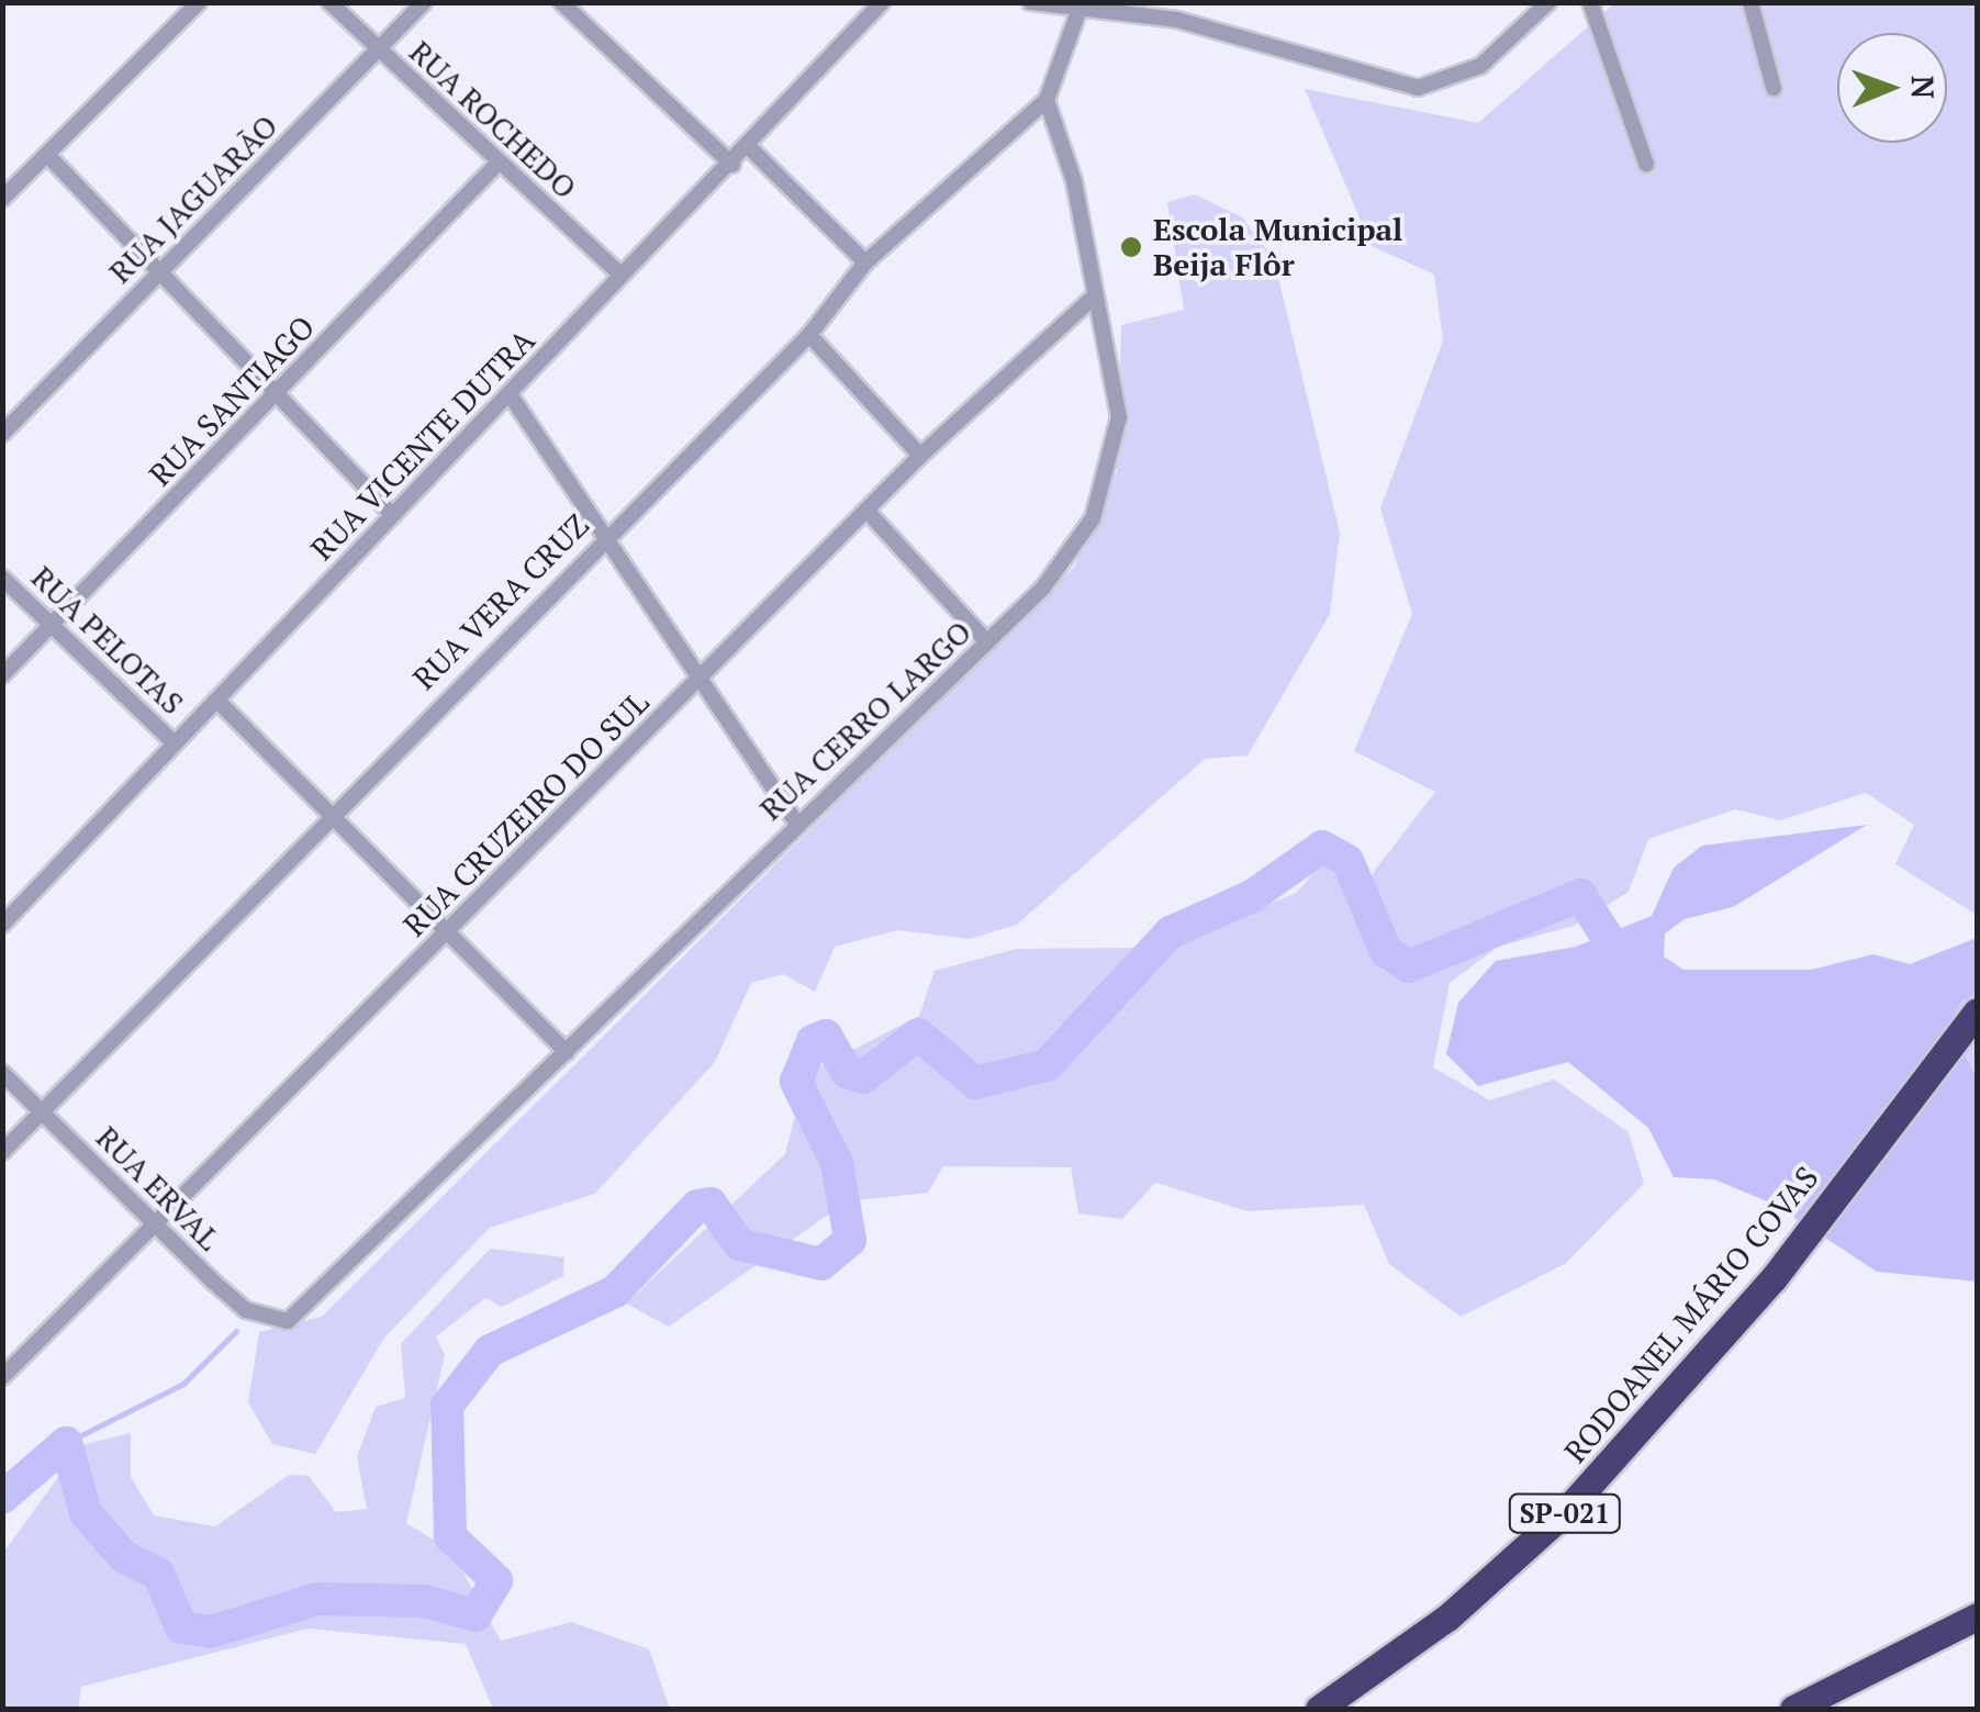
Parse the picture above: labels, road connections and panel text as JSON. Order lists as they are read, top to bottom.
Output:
{
  "streets": {
    "highway": ["RODOANEL MÁRIO COVAS", "SP-021"],
    "street": [
      "RUA ROCHEDO",
      "RUA JAGUARÃO",
      "RUA SANTIAGO",
      "RUA VICENTE DUTRA",
      "RUA VERA CRUZ",
      "RUA PELOTAS",
      "RUA CERRO LARGO",
      "RUA CRUZEIRO DO SUL",
      "RUA ERVAL"
    ]
  },
  "crossings": [
    ["RUA ROCHEDO", "RUA JAGUARÃO"],
    ["RUA ROCHEDO", "RUA SANTIAGO"],
    ["RUA ROCHEDO", "RUA VICENTE DUTRA"],
    ["RUA SANTIAGO", "RUA PELOTAS"],
    ["RUA VICENTE DUTRA", "RUA PELOTAS"],
    ["RUA VERA CRUZ", "RUA CERRO LARGO"],
    ["RUA VERA CRUZ", "RUA ERVAL"],
    ["RUA CERRO LARGO", "RUA CRUZEIRO DO SUL"],
    ["RUA CERRO LARGO", "RUA ERVAL"],
    ["RUA CRUZEIRO DO SUL", "RUA ERVAL"]
  ],
  "places": ["Escola Municipal Beija Flôr"],
  "north": "right"
}
